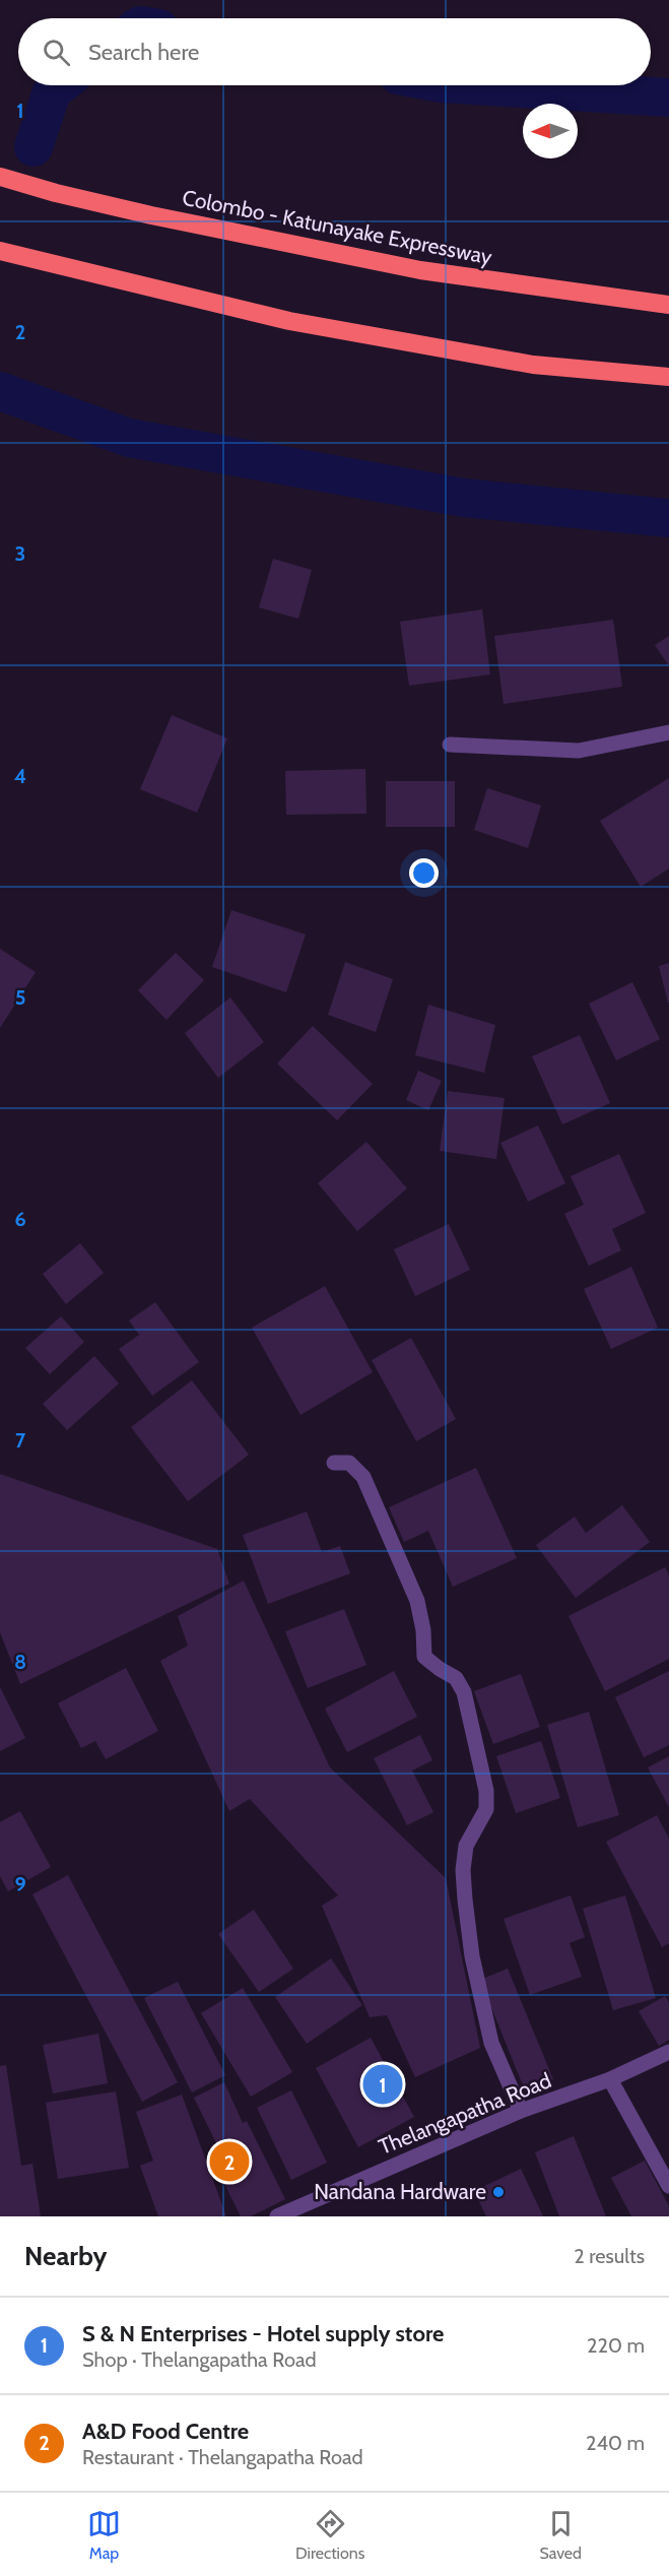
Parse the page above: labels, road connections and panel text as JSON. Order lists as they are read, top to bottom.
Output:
{
  "streets": {
    "highway": ["Colombo - Katunayake Expressway"],
    "street": ["Thelangapatha Road"]
  },
  "places": ["Nandana Hardware"],
  "north": "left",
  "page": {
    "search": "Search here",
    "pins": ["1", "2"],
    "heading": ["Nearby", "2 results"],
    "list": [
      {
        "mark": "1",
        "name": "S & N Enterprises - Hotel supply store",
        "note": "Shop · Thelangapatha Road",
        "value": "220 m"
      },
      {
        "mark": "2",
        "name": "A&D Food Centre",
        "note": "Restaurant · Thelangapatha Road",
        "value": "240 m"
      }
    ],
    "nav": ["Map", "Directions", "Saved"]
  },
  "grid": {
    "rows": [
      "1",
      "2",
      "3",
      "4",
      "5",
      "6",
      "7",
      "8",
      "9"
    ]
  }
}
